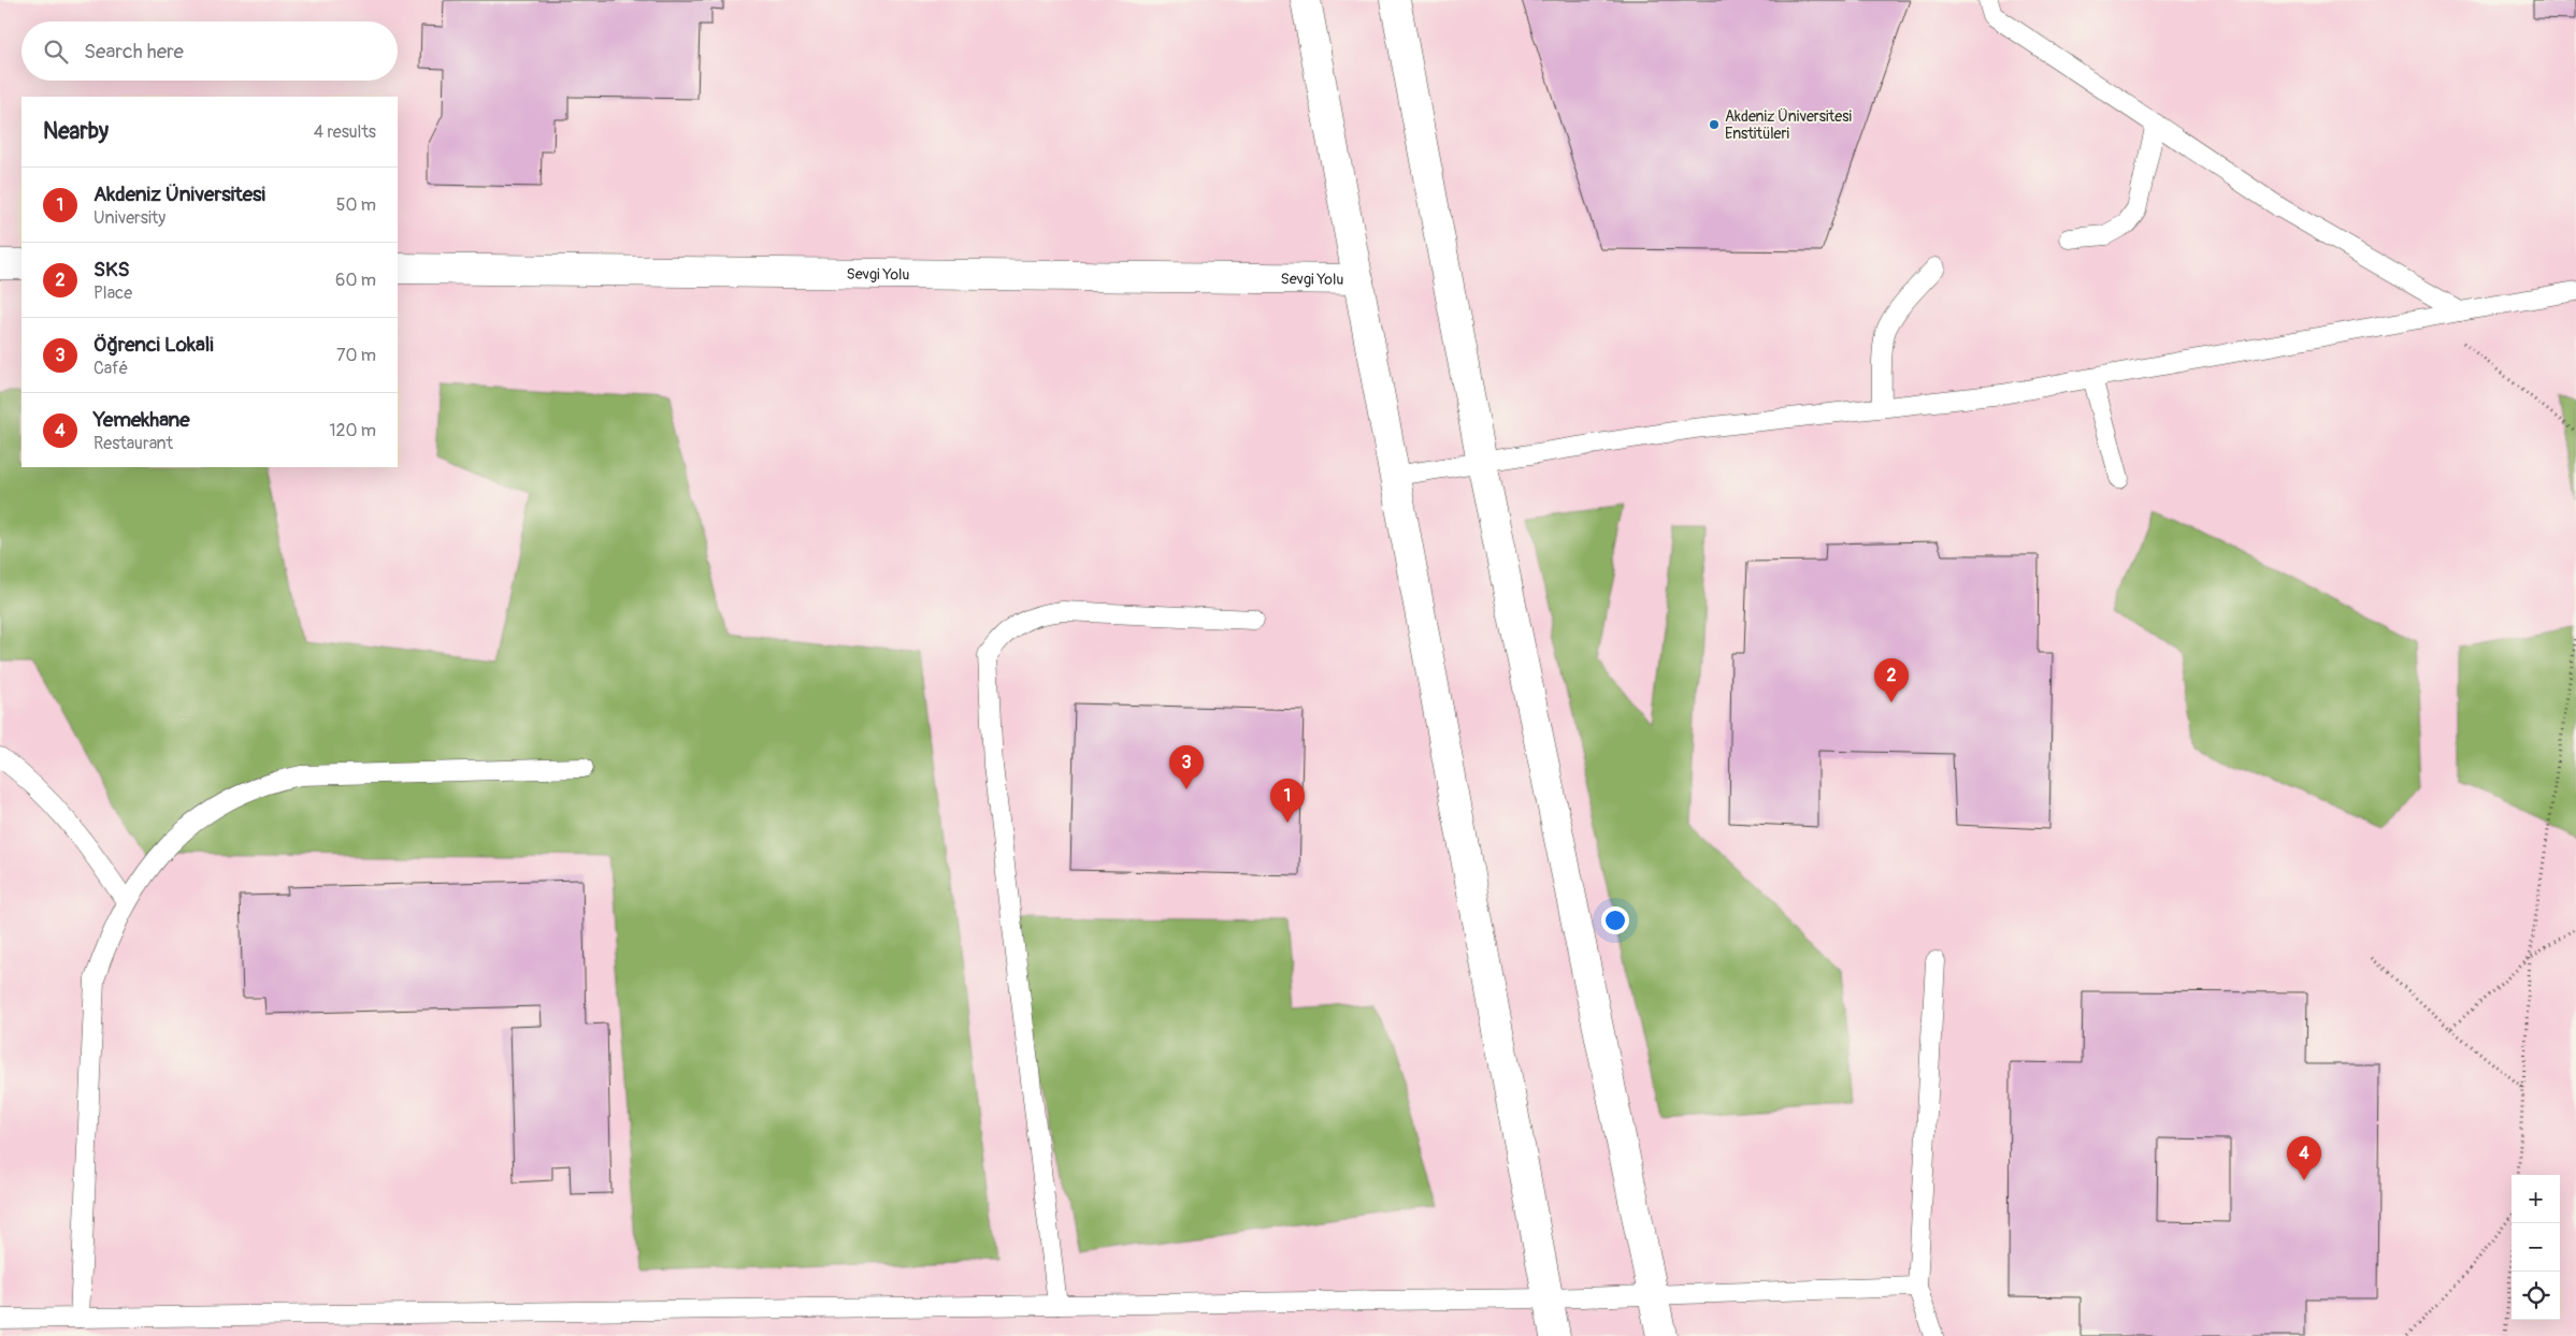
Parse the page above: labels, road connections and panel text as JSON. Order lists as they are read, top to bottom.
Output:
{
  "streets": {
    "street": ["Sevgi Yolu"]
  },
  "places": ["Akdeniz Üniversitesi Enstitüleri"],
  "page": {
    "search": "Search here",
    "heading": ["Nearby", "4 results"],
    "list": [
      {
        "mark": "1",
        "name": "Akdeniz Üniversitesi",
        "note": "University",
        "value": "50 m"
      },
      {
        "mark": "2",
        "name": "SKS",
        "note": "Place",
        "value": "60 m"
      },
      {
        "mark": "3",
        "name": "Öğrenci Lokali",
        "note": "Café",
        "value": "70 m"
      },
      {
        "mark": "4",
        "name": "Yemekhane",
        "note": "Restaurant",
        "value": "120 m"
      }
    ],
    "pins": [
      "2",
      "3",
      "1",
      "4"
    ],
    "map_buttons": ["+", "−"]
  }
}
